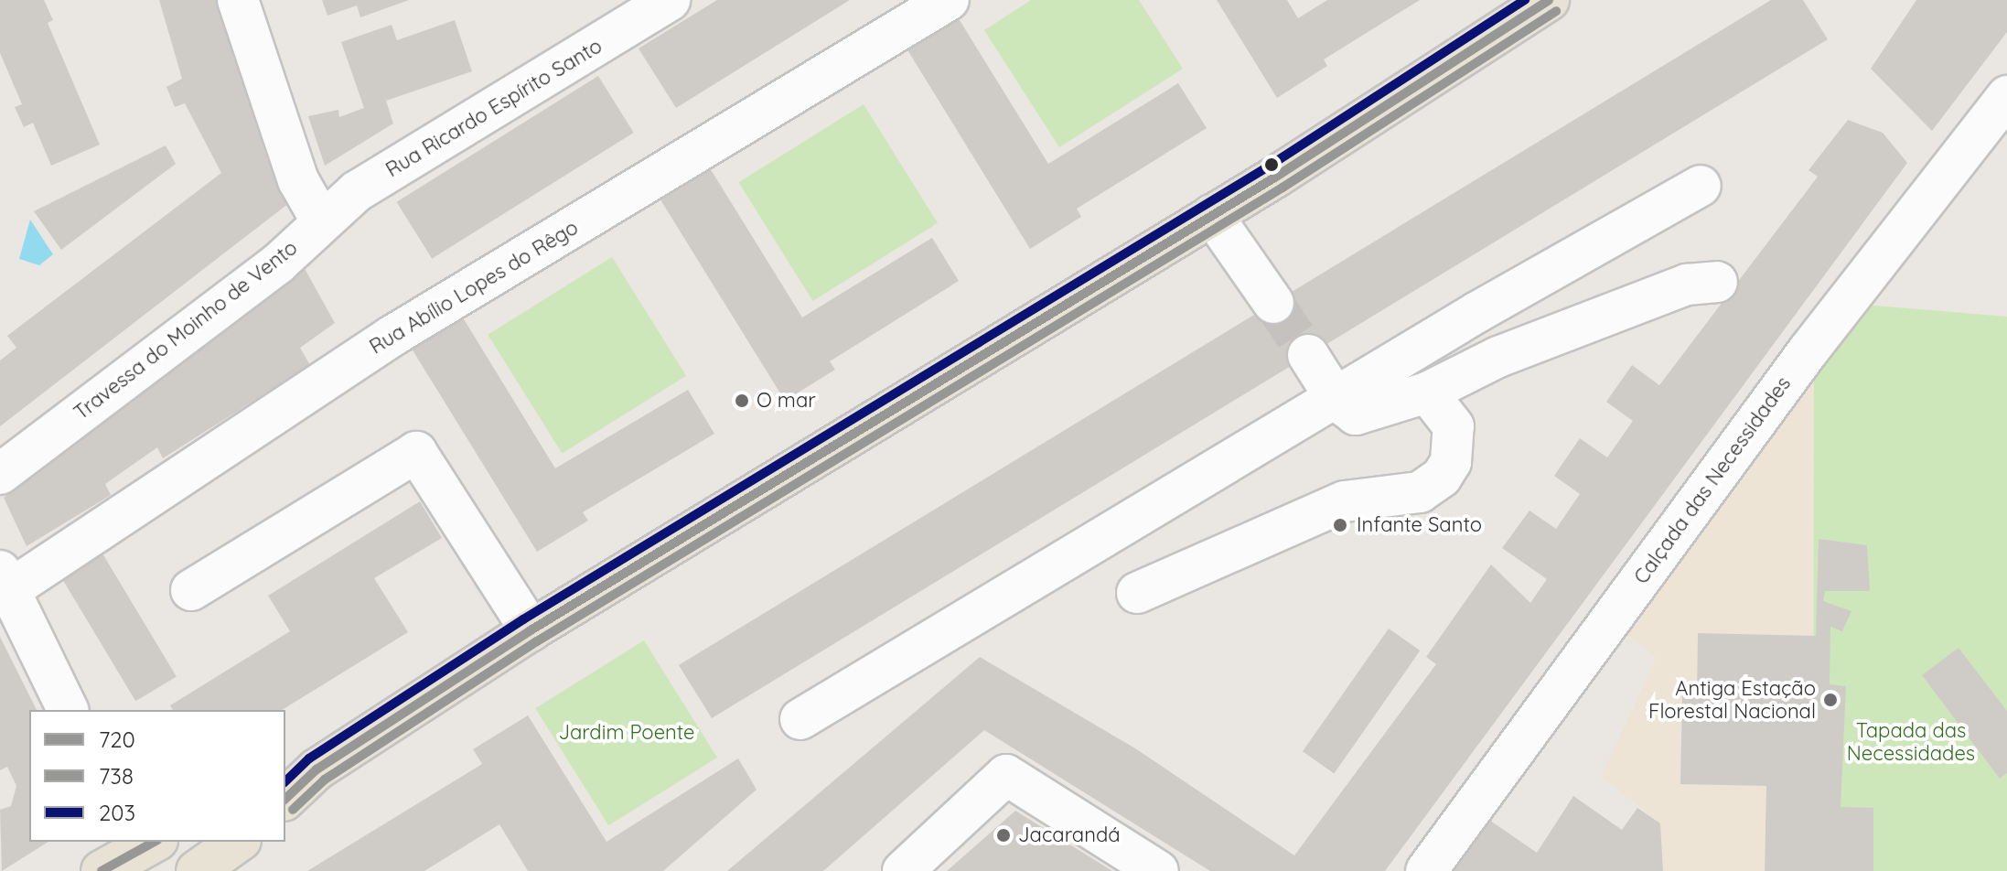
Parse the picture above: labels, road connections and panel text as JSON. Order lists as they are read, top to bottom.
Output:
{
  "streets": {
    "street": [
      "Rua Ricardo Espírito Santo",
      "Rua Abílio Lopes do Rêgo",
      "Travessa do Moinho de Vento",
      "Calçada das Necessidades"
    ]
  },
  "crossings": [
    ["Rua Ricardo Espírito Santo", "Travessa do Moinho de Vento"]
  ],
  "parks": ["Tapada das Necessidades", "Jardim Poente"],
  "places": [
    "O mar",
    "Infante Santo",
    "Antiga Estação Florestal Nacional",
    "Jacarandá"
  ],
  "lines": ["transit line 720", "transit line 203", "transit line 738"],
  "legend": ["720", "738", "203"]
}
